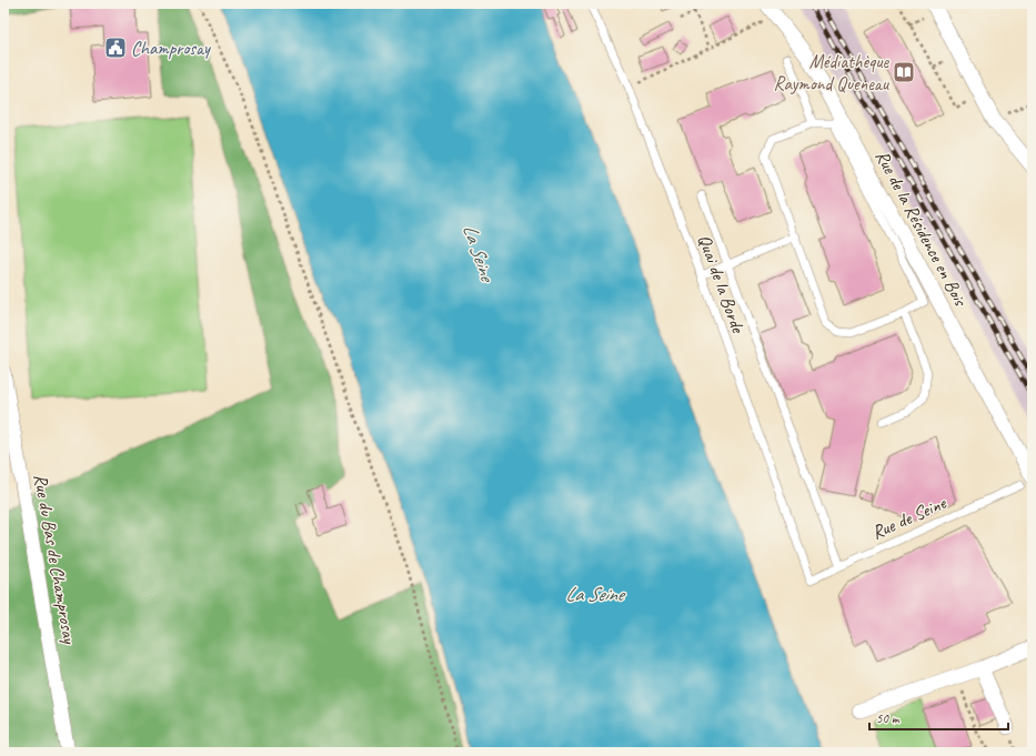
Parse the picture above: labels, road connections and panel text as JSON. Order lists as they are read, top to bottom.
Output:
{
  "streets": {
    "street": ["Rue de la Résidence en Bois", "Rue du Bas de Champrosay"],
    "lane": ["Quai de la Borde", "Rue de Seine"]
  },
  "crossings": [
    ["Rue de la Résidence en Bois", "Rue de Seine"],
    ["Quai de la Borde", "Rue de Seine"]
  ],
  "water": ["La Seine"],
  "places": {
    "public building": ["Champrosay"],
    "library": ["Médiathèque Raymond Queneau"]
  },
  "scale_bar": "50 m"
}
